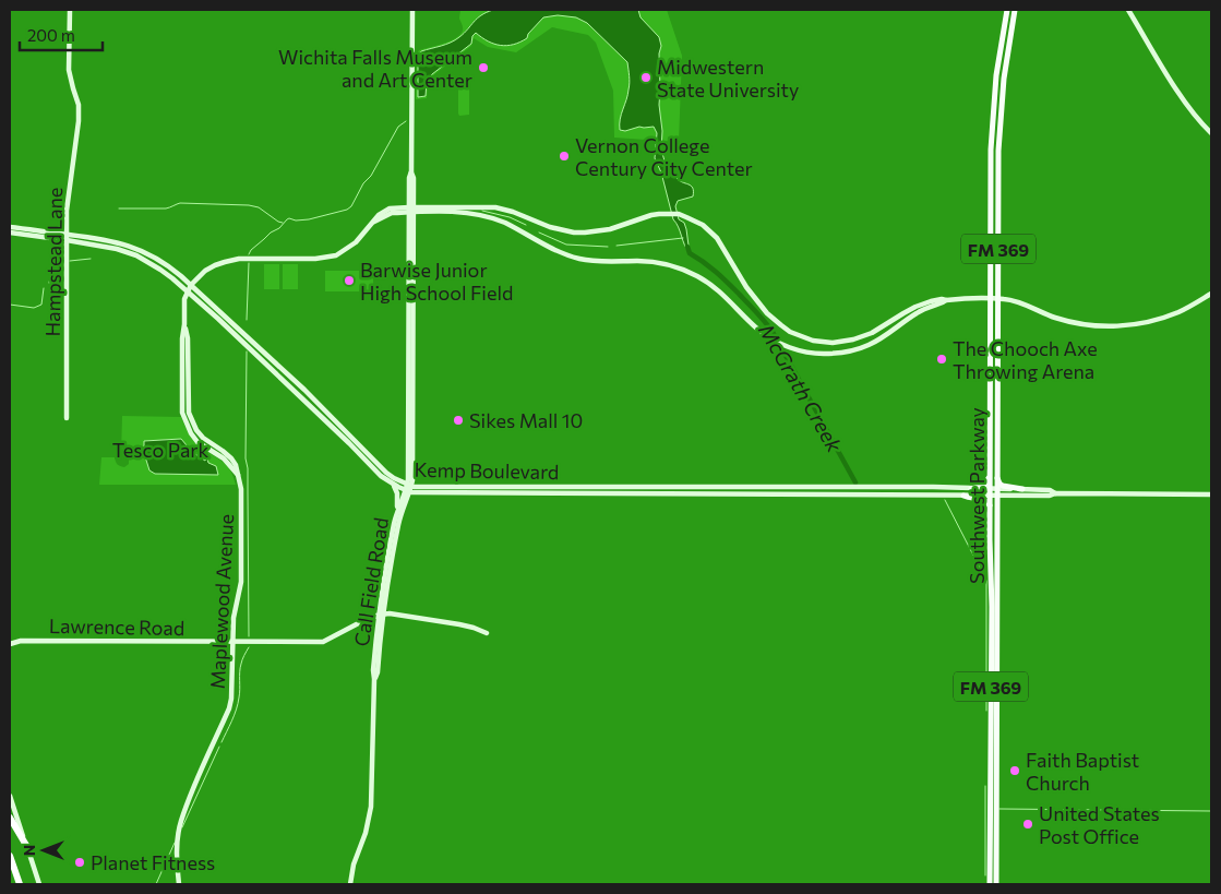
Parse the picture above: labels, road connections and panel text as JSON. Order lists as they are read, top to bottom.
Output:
{
  "streets": {
    "main road": [
      "FM 369",
      "Hampstead Lane",
      "Kemp Boulevard",
      "Southwest Parkway",
      "Call Field Road",
      "Maplewood Avenue",
      "Lawrence Road"
    ]
  },
  "crossings": [
    ["Hampstead Lane", "Kemp Boulevard"],
    ["Kemp Boulevard", "Southwest Parkway"],
    ["Kemp Boulevard", "Call Field Road"],
    ["Kemp Boulevard", "Maplewood Avenue"],
    ["Southwest Parkway", "Maplewood Avenue"],
    ["Call Field Road", "Lawrence Road"],
    ["Maplewood Avenue", "Lawrence Road"]
  ],
  "water": ["McGrath Creek"],
  "parks": ["Tesco Park"],
  "places": [
    "Wichita Falls Museum and Art Center",
    "Midwestern State University",
    "Vernon College Century City Center",
    "Barwise Junior High School Field",
    "The Chooch Axe Throwing Arena",
    "Sikes Mall 10",
    "Faith Baptist Church",
    "United States Post Office",
    "Planet Fitness"
  ],
  "scale_bar": "200 m",
  "north": "left"
}
